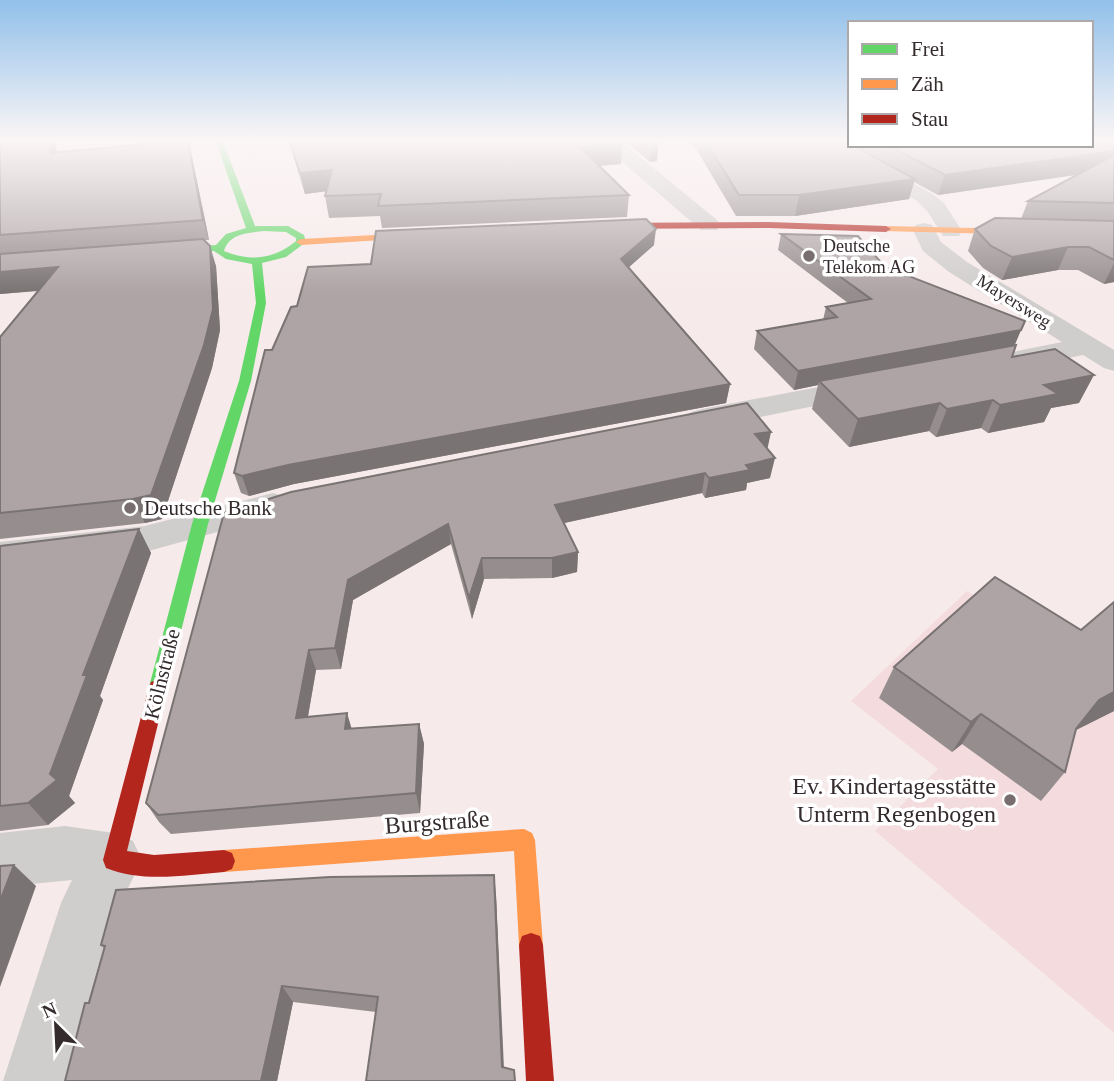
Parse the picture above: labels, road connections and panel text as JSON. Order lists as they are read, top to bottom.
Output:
{
  "streets": {
    "main road": ["Kölnstraße", "Burgstraße"],
    "street": ["Mayersweg"]
  },
  "crossings": [
    ["Kölnstraße", "Burgstraße"]
  ],
  "places": ["Deutsche Telekom AG", "Deutsche Bank", "Ev. Kindertagesstätte Unterm Regenbogen"],
  "legend": ["Frei", "Zäh", "Stau"],
  "north": "top left"
}
